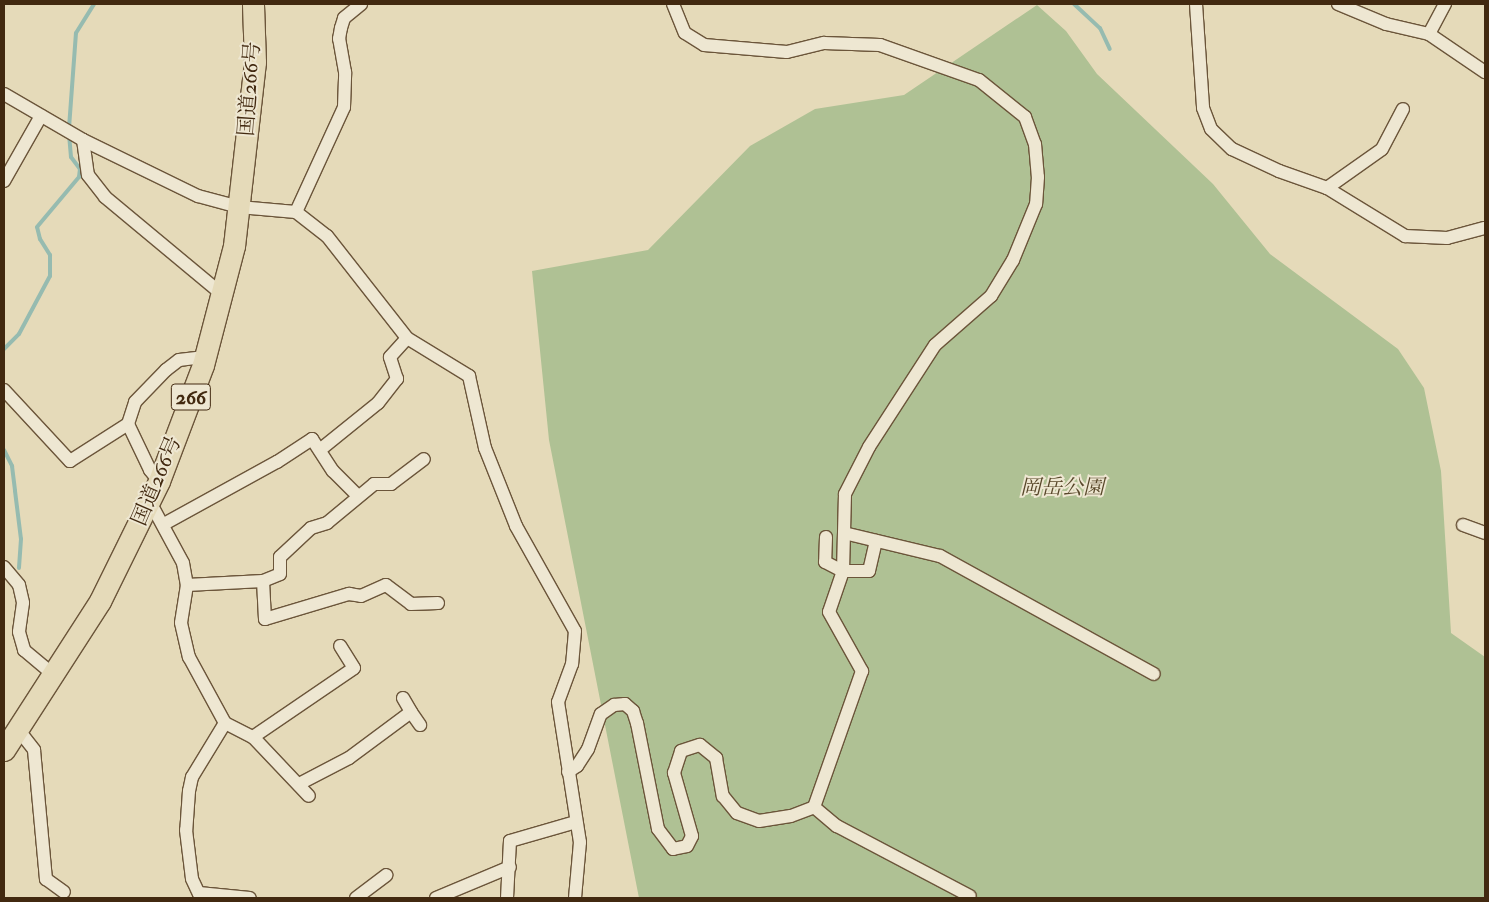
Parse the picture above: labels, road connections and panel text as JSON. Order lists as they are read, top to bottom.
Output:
{
  "streets": {
    "highway": ["国道266号", "266"]
  },
  "parks": ["岡岳公園"]
}
